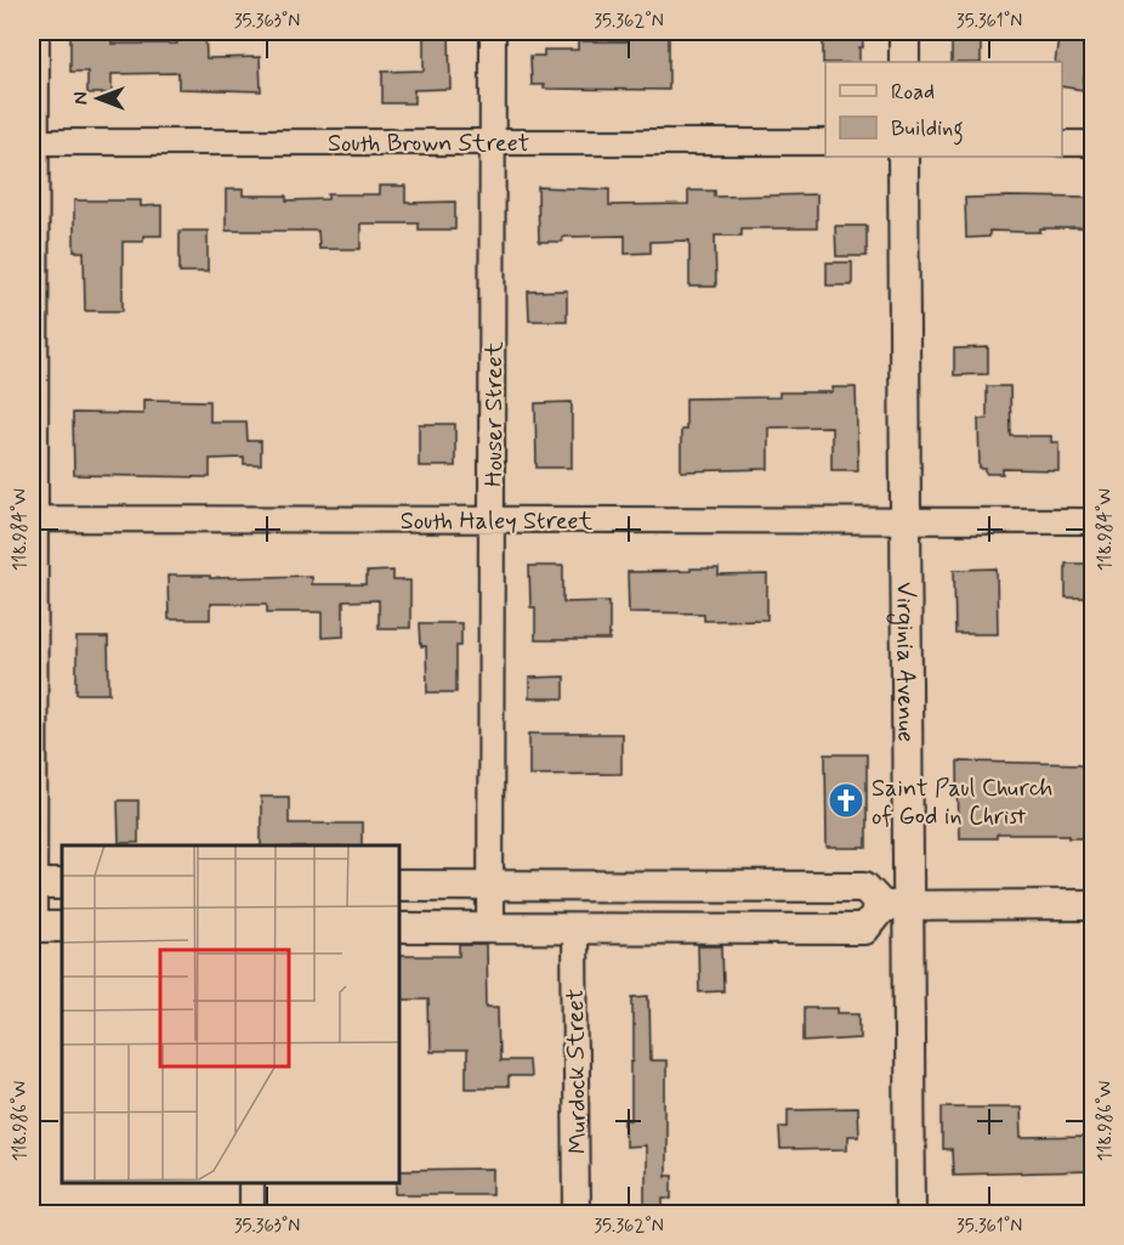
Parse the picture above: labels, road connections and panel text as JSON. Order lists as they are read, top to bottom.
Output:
{
  "streets": {
    "street": [
      "South Brown Street",
      "Houser Street",
      "South Haley Street",
      "Virginia Avenue",
      "Murdock Street"
    ]
  },
  "crossings": [
    ["South Brown Street", "Houser Street"],
    ["Houser Street", "South Haley Street"],
    ["South Haley Street", "Virginia Avenue"]
  ],
  "places": {
    "church": ["Saint Paul Church of God in Christ"]
  },
  "legend": ["Road", "Building"],
  "north": "left",
  "coordinates": [
    "35.363°N",
    "35.362°N",
    "35.361°N",
    "118.984°W",
    "118.986°W"
  ]
}
